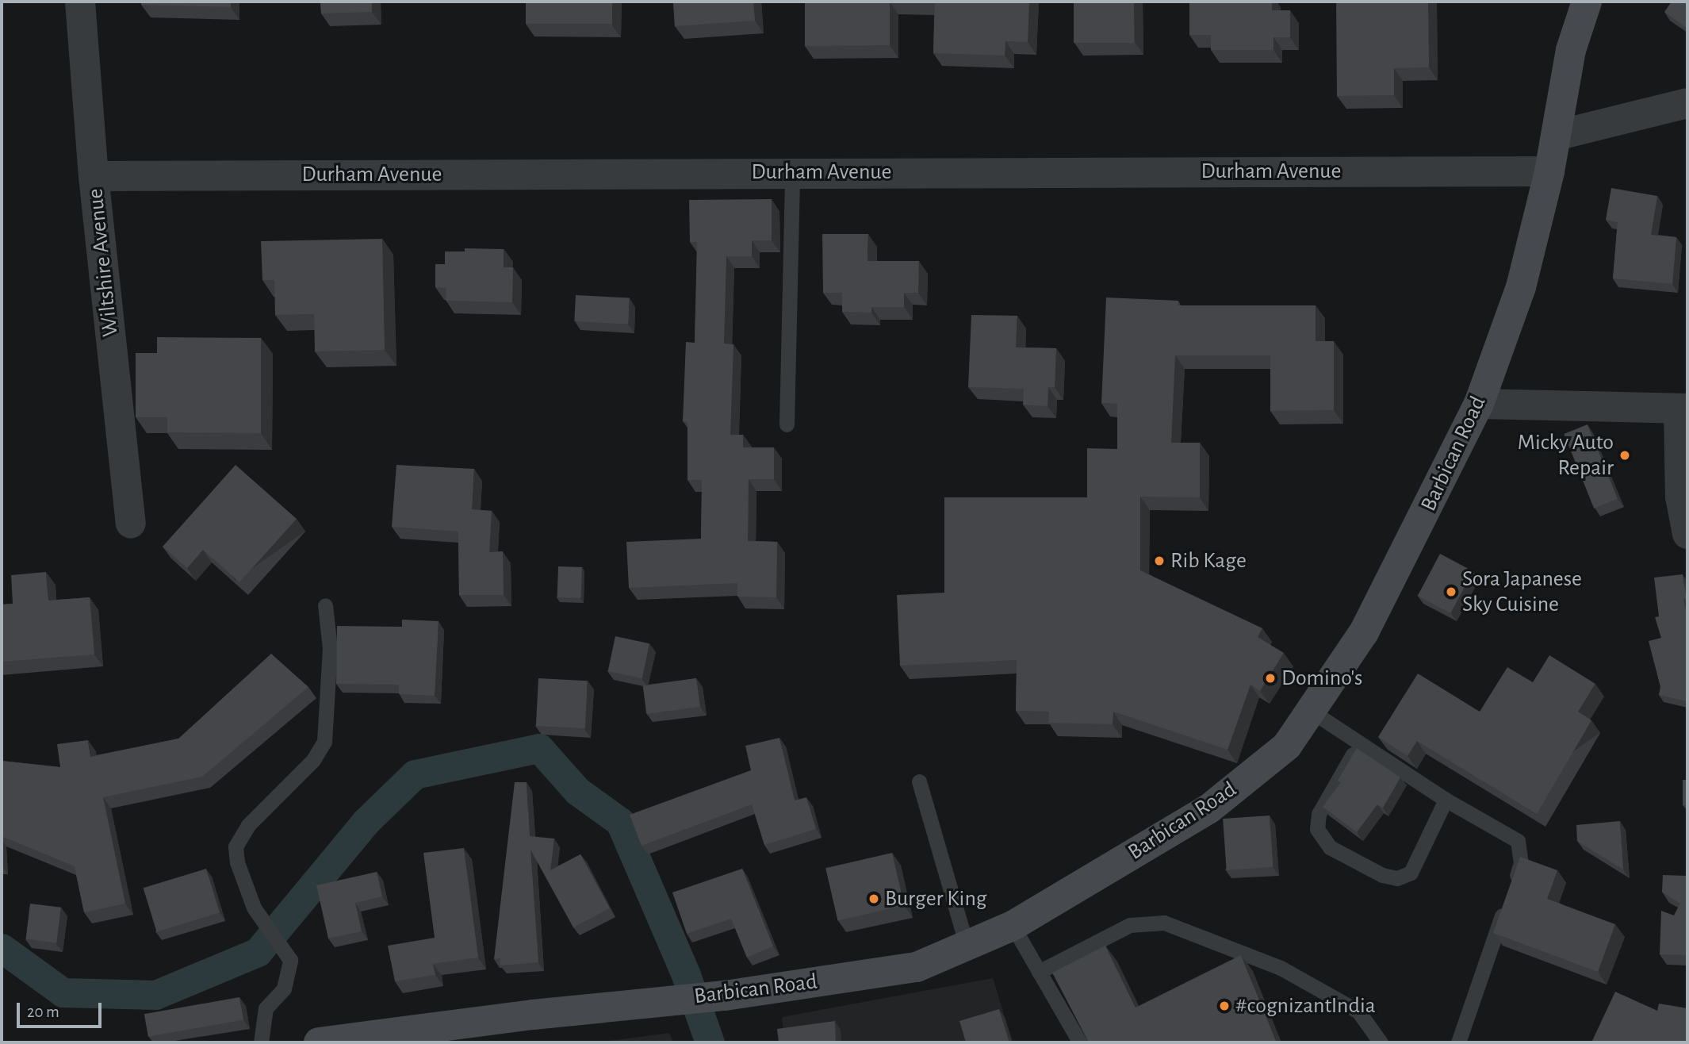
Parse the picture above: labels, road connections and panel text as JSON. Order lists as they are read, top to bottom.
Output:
{
  "streets": {
    "main road": ["Barbican Road"],
    "street": ["Durham Avenue", "Wiltshire Avenue"]
  },
  "crossings": [
    ["Durham Avenue", "Wiltshire Avenue"],
    ["Durham Avenue", "Barbican Road"]
  ],
  "places": [
    "Micky Auto Repair",
    "Rib Kage",
    "Sora Japanese Sky Cuisine",
    "Domino's",
    "Burger King",
    "#cognizantIndia"
  ],
  "scale_bar": "20 m"
}
